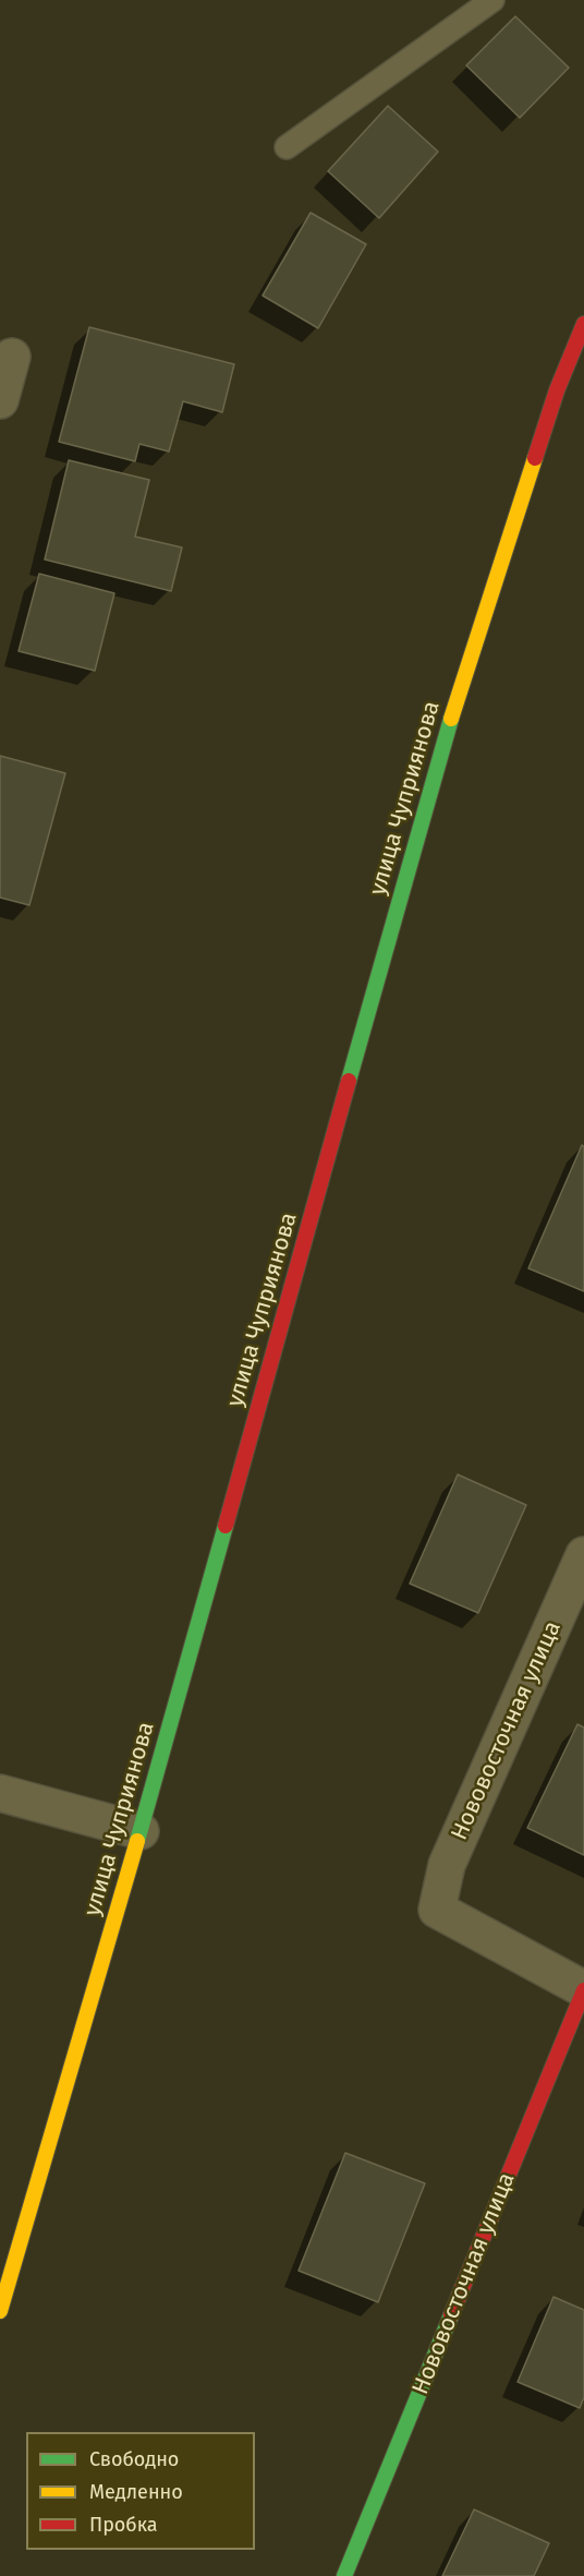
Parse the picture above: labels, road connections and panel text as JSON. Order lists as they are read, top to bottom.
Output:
{
  "streets": {
    "street": ["улица Чуприянова", "Нововосточная улица"]
  },
  "legend": ["Свободно", "Медленно", "Пробка"]
}
